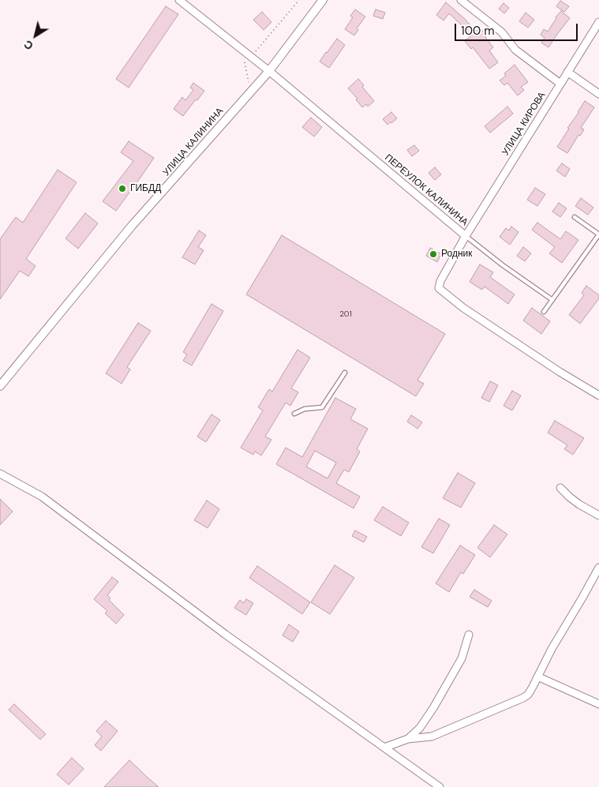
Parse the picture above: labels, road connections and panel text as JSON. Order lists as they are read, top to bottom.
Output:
{
  "streets": {
    "street": ["УЛИЦА КИРОВА", "УЛИЦА КАЛИНИНА", "ПЕРЕУЛОК КАЛИНИНА"]
  },
  "crossings": [
    ["УЛИЦА КИРОВА", "ПЕРЕУЛОК КАЛИНИНА"],
    ["УЛИЦА КАЛИНИНА", "ПЕРЕУЛОК КАЛИНИНА"]
  ],
  "places": ["ГИБДД", "Родник"],
  "house_numbers": ["201"],
  "scale_bar": "100 m",
  "north": "bottom left"
}
